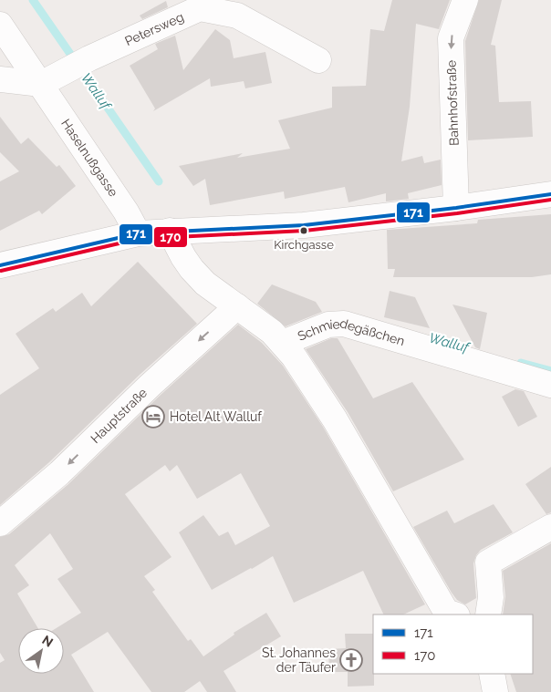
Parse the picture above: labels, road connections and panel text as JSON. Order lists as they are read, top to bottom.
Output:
{
  "streets": {
    "street": [
      "Petersweg",
      "Bahnhofstraße",
      "Haselnußgasse",
      "Schmiedegäßchen",
      "Hauptstraße"
    ]
  },
  "crossings": [
    ["Petersweg", "Haselnußgasse"]
  ],
  "one_way": ["Bahnhofstraße", "Hauptstraße"],
  "water": ["Walluf"],
  "places": {
    "other": ["Kirchgasse"],
    "hotel": ["Hotel Alt Walluf"],
    "church": ["St. Johannes der Täufer"]
  },
  "lines": ["transit line 171", "transit line 170"],
  "legend": ["171", "170"],
  "north": "top right"
}
